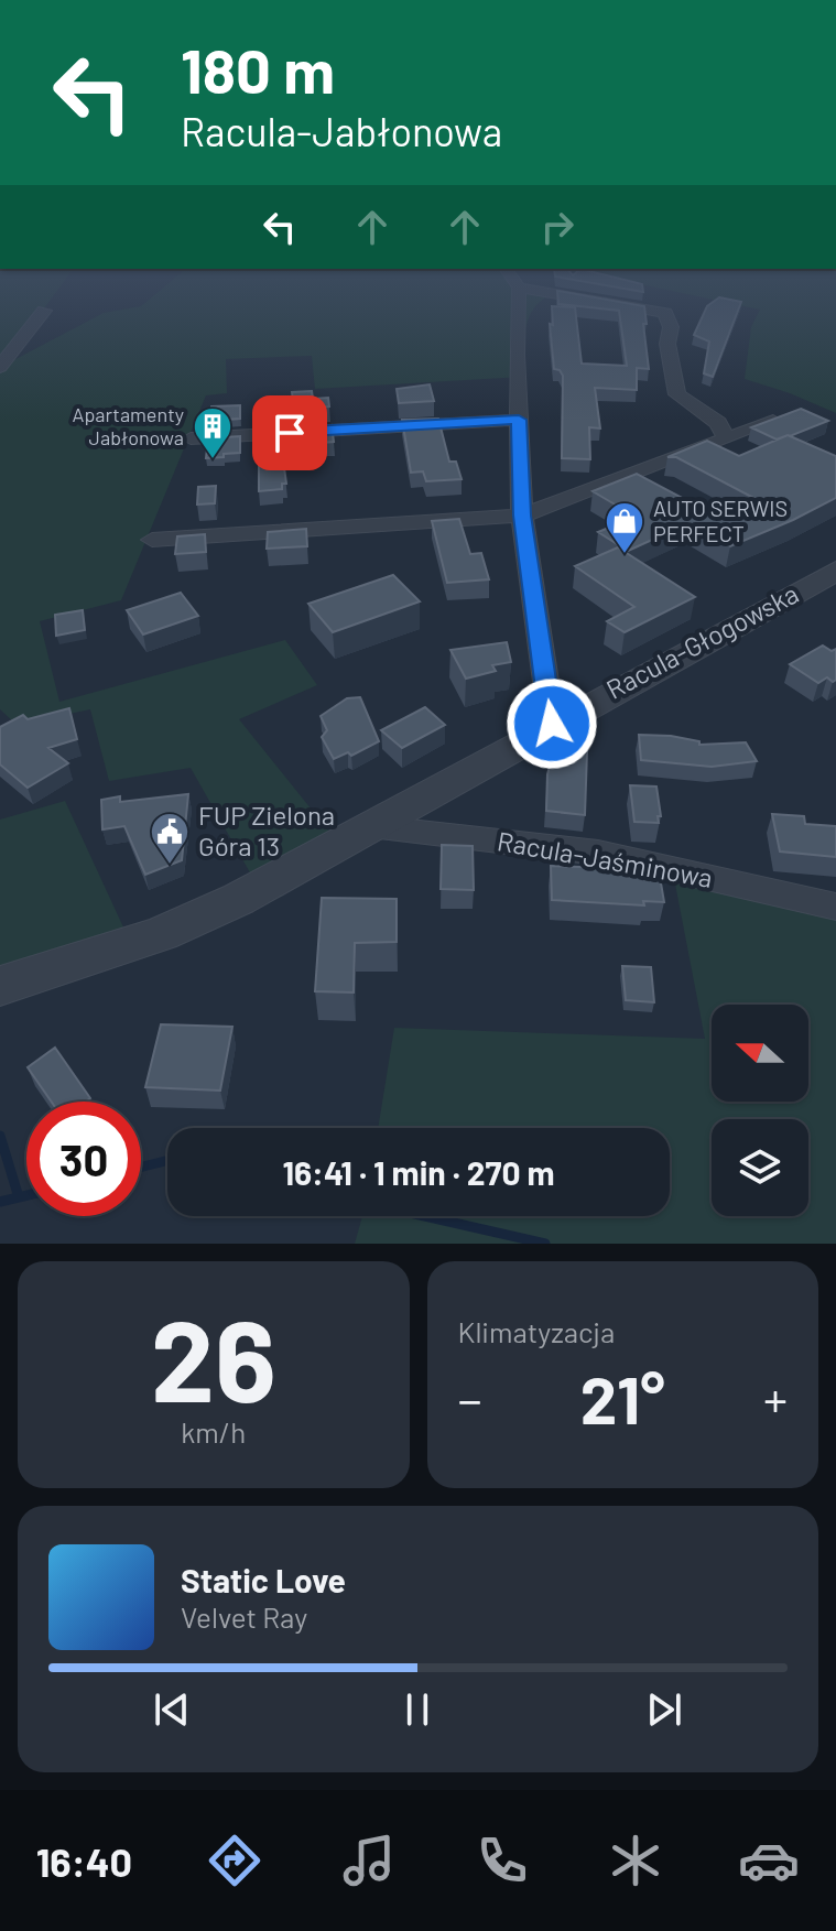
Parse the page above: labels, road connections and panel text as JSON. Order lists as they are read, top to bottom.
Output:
{
  "streets": {
    "street": ["Racula-Głogowska", "Racula-Jaśminowa"]
  },
  "crossings": [
    ["Racula-Głogowska", "Racula-Jaśminowa"]
  ],
  "places": {
    "building": ["Apartamenty Jabłonowa"],
    "shop": ["AUTO SERWIS PERFECT"],
    "public building": ["FUP Zielona Góra 13"]
  },
  "north": "left",
  "page": {
    "turn": ["180 m", "Racula-Jabłonowa"],
    "limit": "30",
    "trip": "16:41 · 1 min · 270 m",
    "tile": [
      ["26", "km/h"],
      "Klimatyzacja"
    ],
    "heat": ["−", "21°", "+"],
    "song": ["Static Love", "Velvet Ray"],
    "tabs": "16:40"
  }
}
